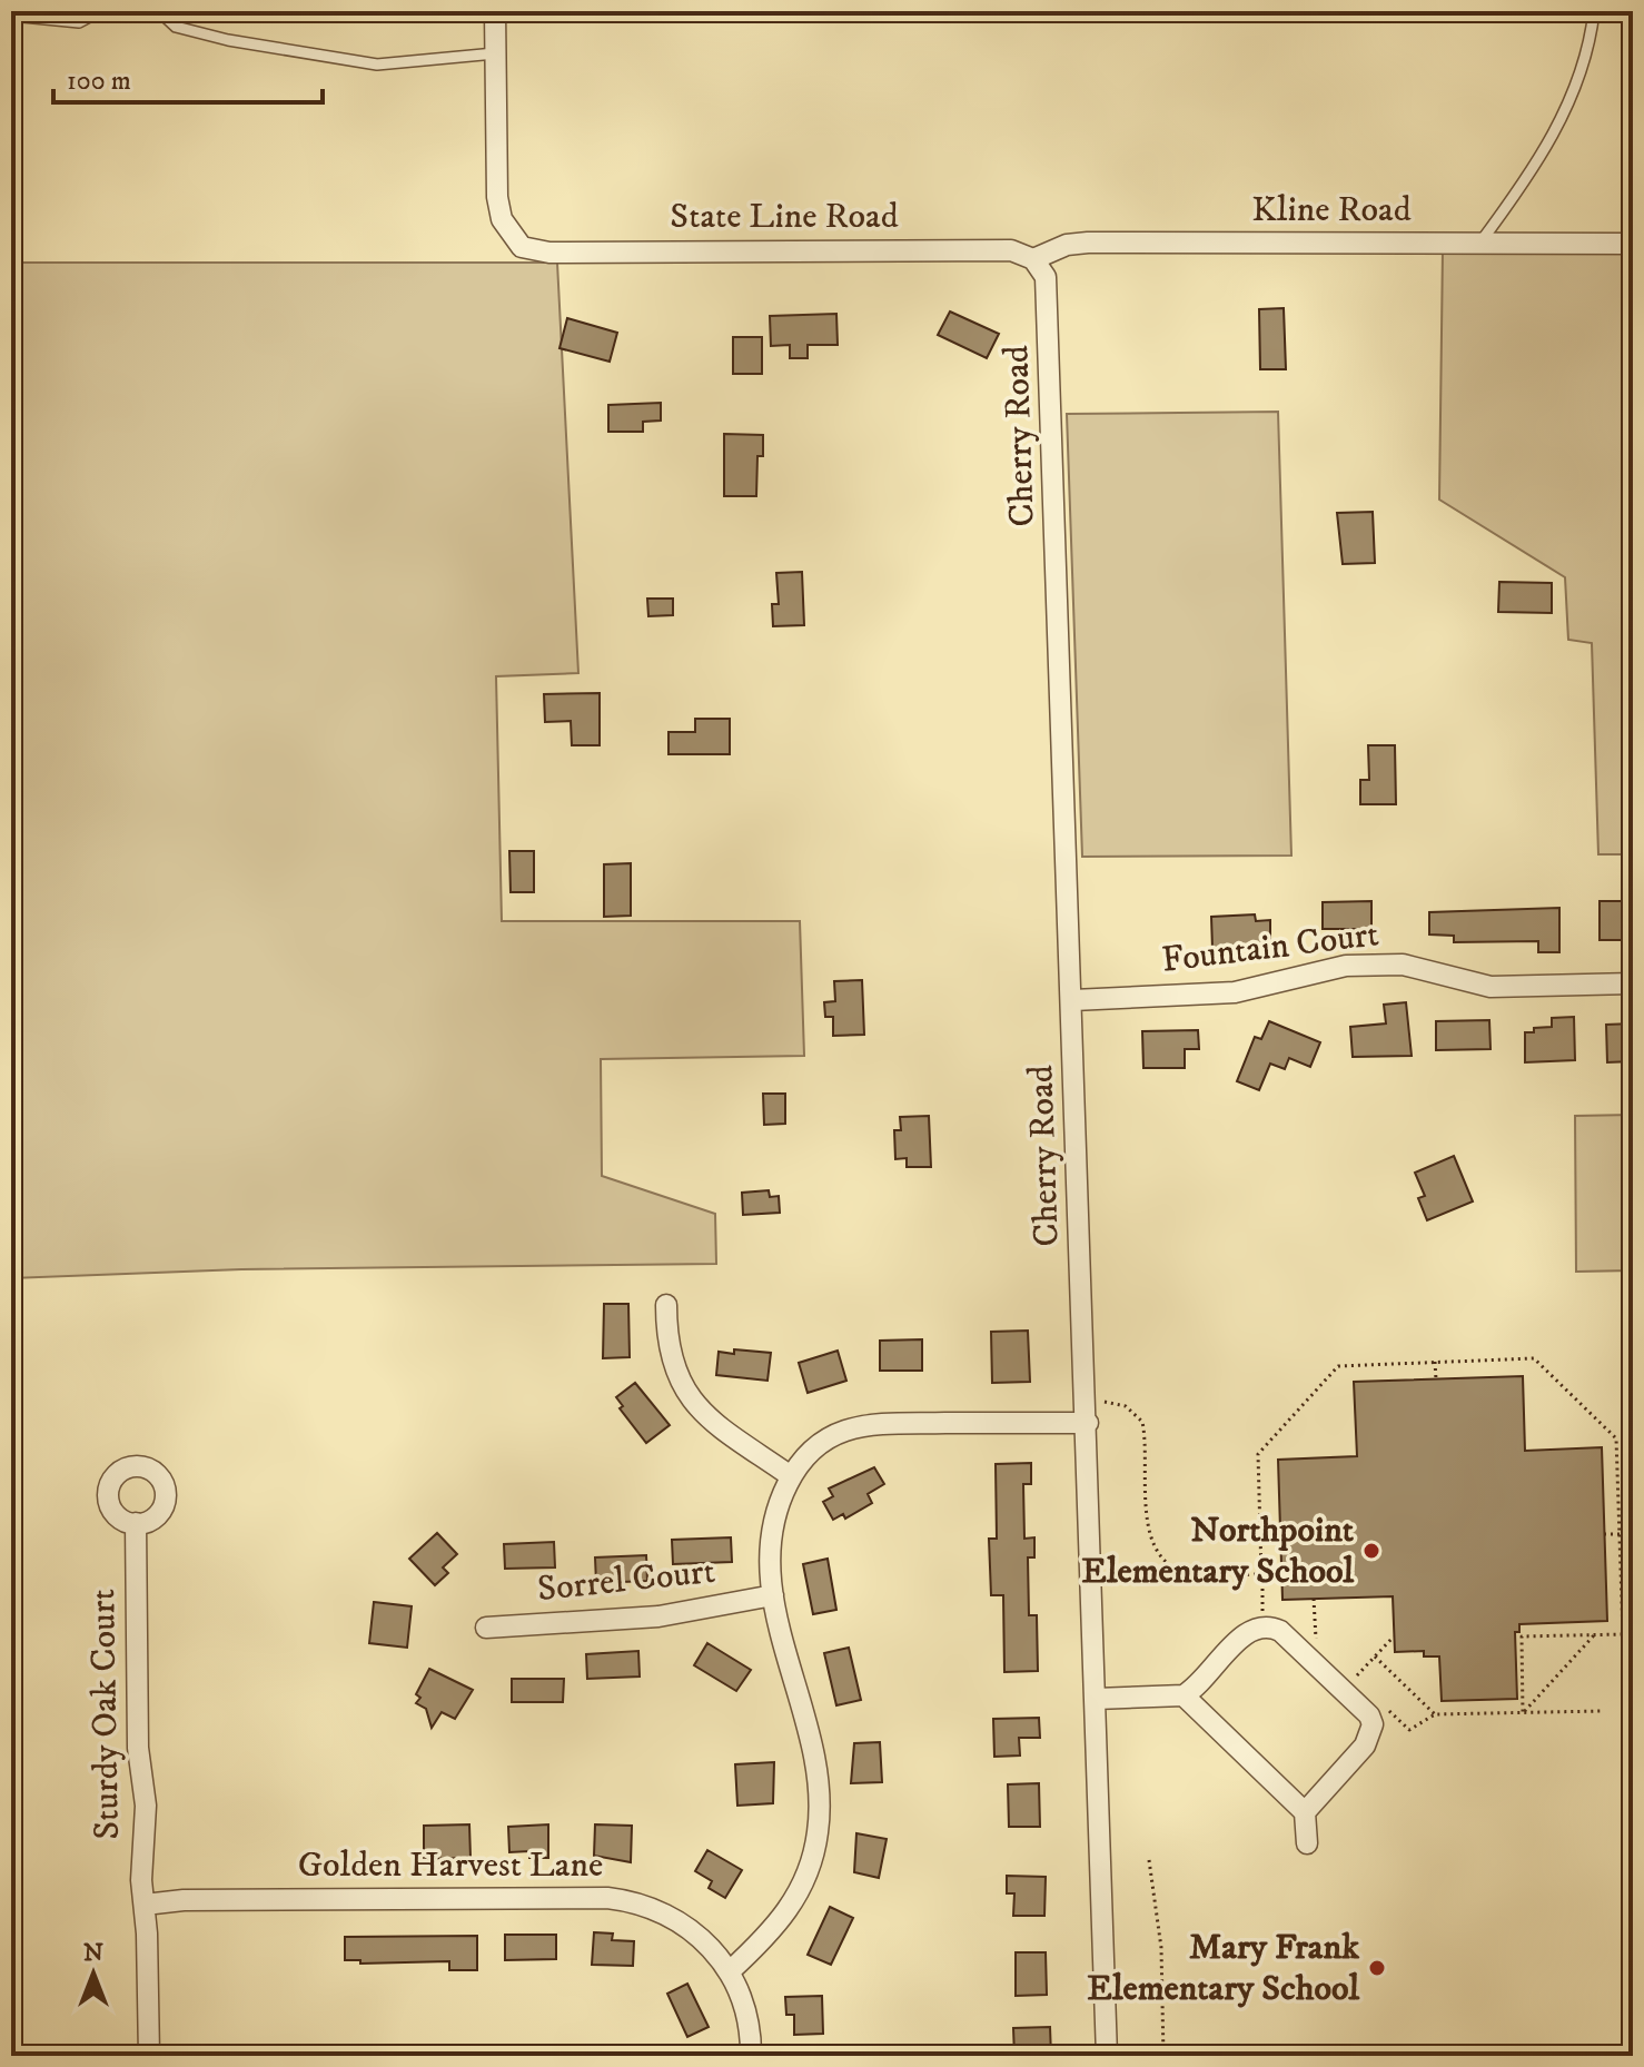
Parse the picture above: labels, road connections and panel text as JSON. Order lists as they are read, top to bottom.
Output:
{
  "streets": {
    "street": [
      "Kline Road",
      "State Line Road",
      "Cherry Road",
      "Fountain Court",
      "Sorrel Court",
      "Sturdy Oak Court",
      "Golden Harvest Lane"
    ]
  },
  "crossings": [
    ["Kline Road", "State Line Road"],
    ["Kline Road", "Cherry Road"],
    ["State Line Road", "Cherry Road"],
    ["Cherry Road", "Fountain Court"],
    ["Sturdy Oak Court", "Golden Harvest Lane"]
  ],
  "places": ["Northpoint Elementary School", "Mary Frank Elementary School"],
  "scale_bar": "100 m",
  "north": "top"
}
